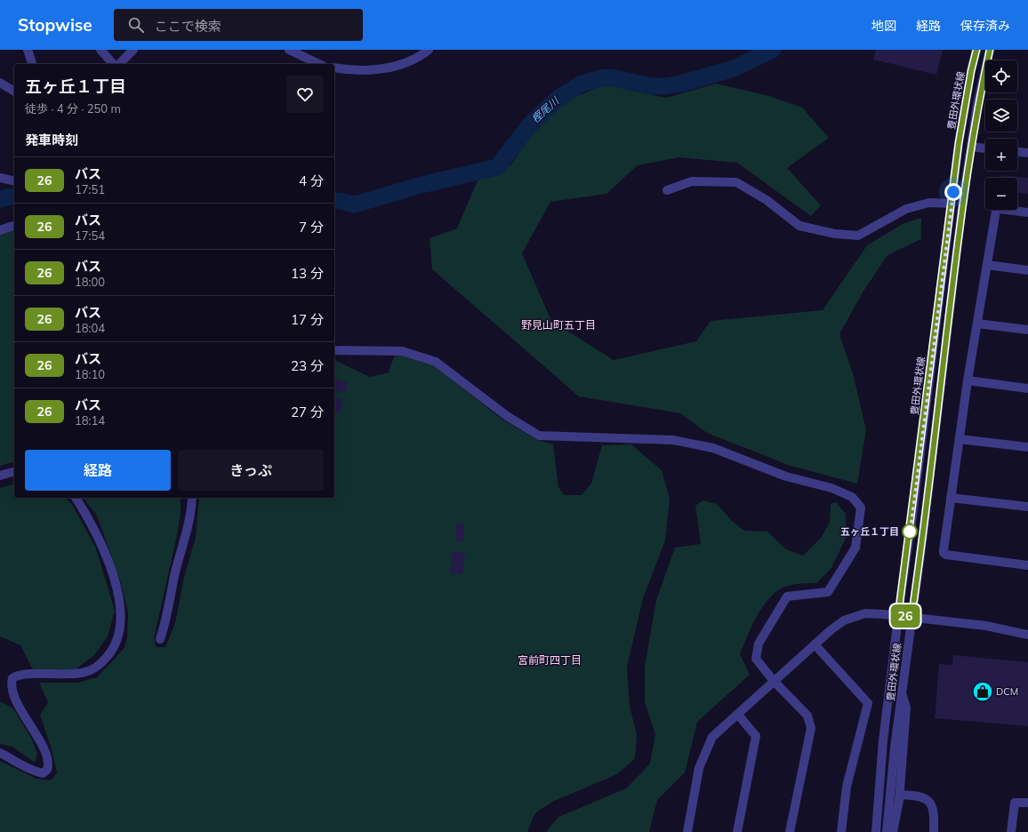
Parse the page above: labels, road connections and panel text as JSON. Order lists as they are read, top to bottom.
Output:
{
  "streets": {
    "street": ["豊田外環状線"]
  },
  "districts": ["野見山町五丁目", "宮前町四丁目"],
  "water": ["樫尾川"],
  "places": {
    "other": ["五ヶ丘１丁目"],
    "shop": ["DCM"]
  },
  "lines": ["bus line 26"],
  "page": {
    "header": "Stopwise",
    "search": "ここで検索",
    "nav": ["地図", "経路", "保存済み"],
    "on_map": "26",
    "map_buttons": ["+", "−"],
    "heading": [
      ["五ヶ丘１丁目", "徒歩 · 4 分 · 250 m"],
      "発車時刻"
    ],
    "list": [
      {
        "mark": "26",
        "name": "バス",
        "note": "17:51",
        "value": "4 分"
      },
      {
        "mark": "26",
        "name": "バス",
        "note": "17:54",
        "value": "7 分"
      },
      {
        "mark": "26",
        "name": "バス",
        "note": "18:00",
        "value": "13 分"
      },
      {
        "mark": "26",
        "name": "バス",
        "note": "18:04",
        "value": "17 分"
      },
      {
        "mark": "26",
        "name": "バス",
        "note": "18:10",
        "value": "23 分"
      },
      {
        "mark": "26",
        "name": "バス",
        "note": "18:14",
        "value": "27 分"
      }
    ],
    "buttons": ["経路", "きっぷ"]
  }
}
